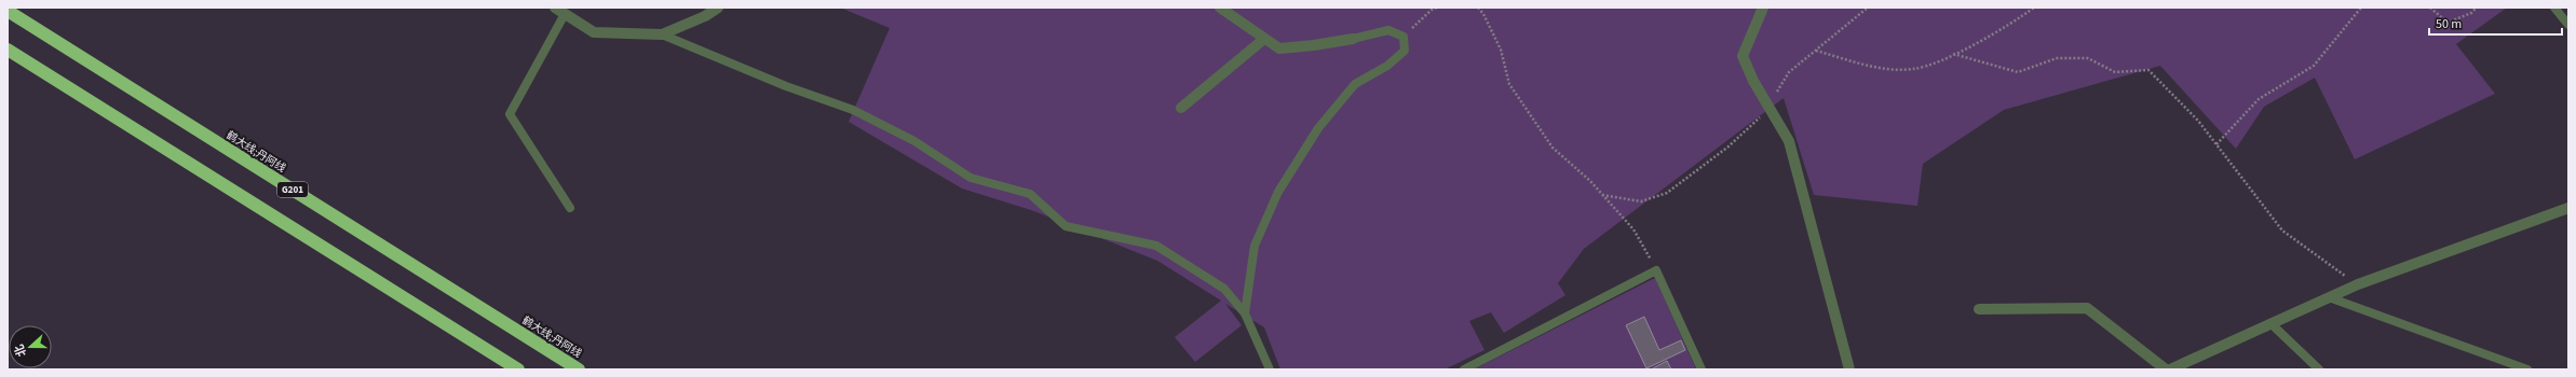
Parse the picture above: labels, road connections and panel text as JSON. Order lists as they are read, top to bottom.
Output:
{
  "streets": {
    "highway": ["鹤大线;丹阿线", "G201"]
  },
  "scale_bar": "50 m",
  "north": "left"
}
